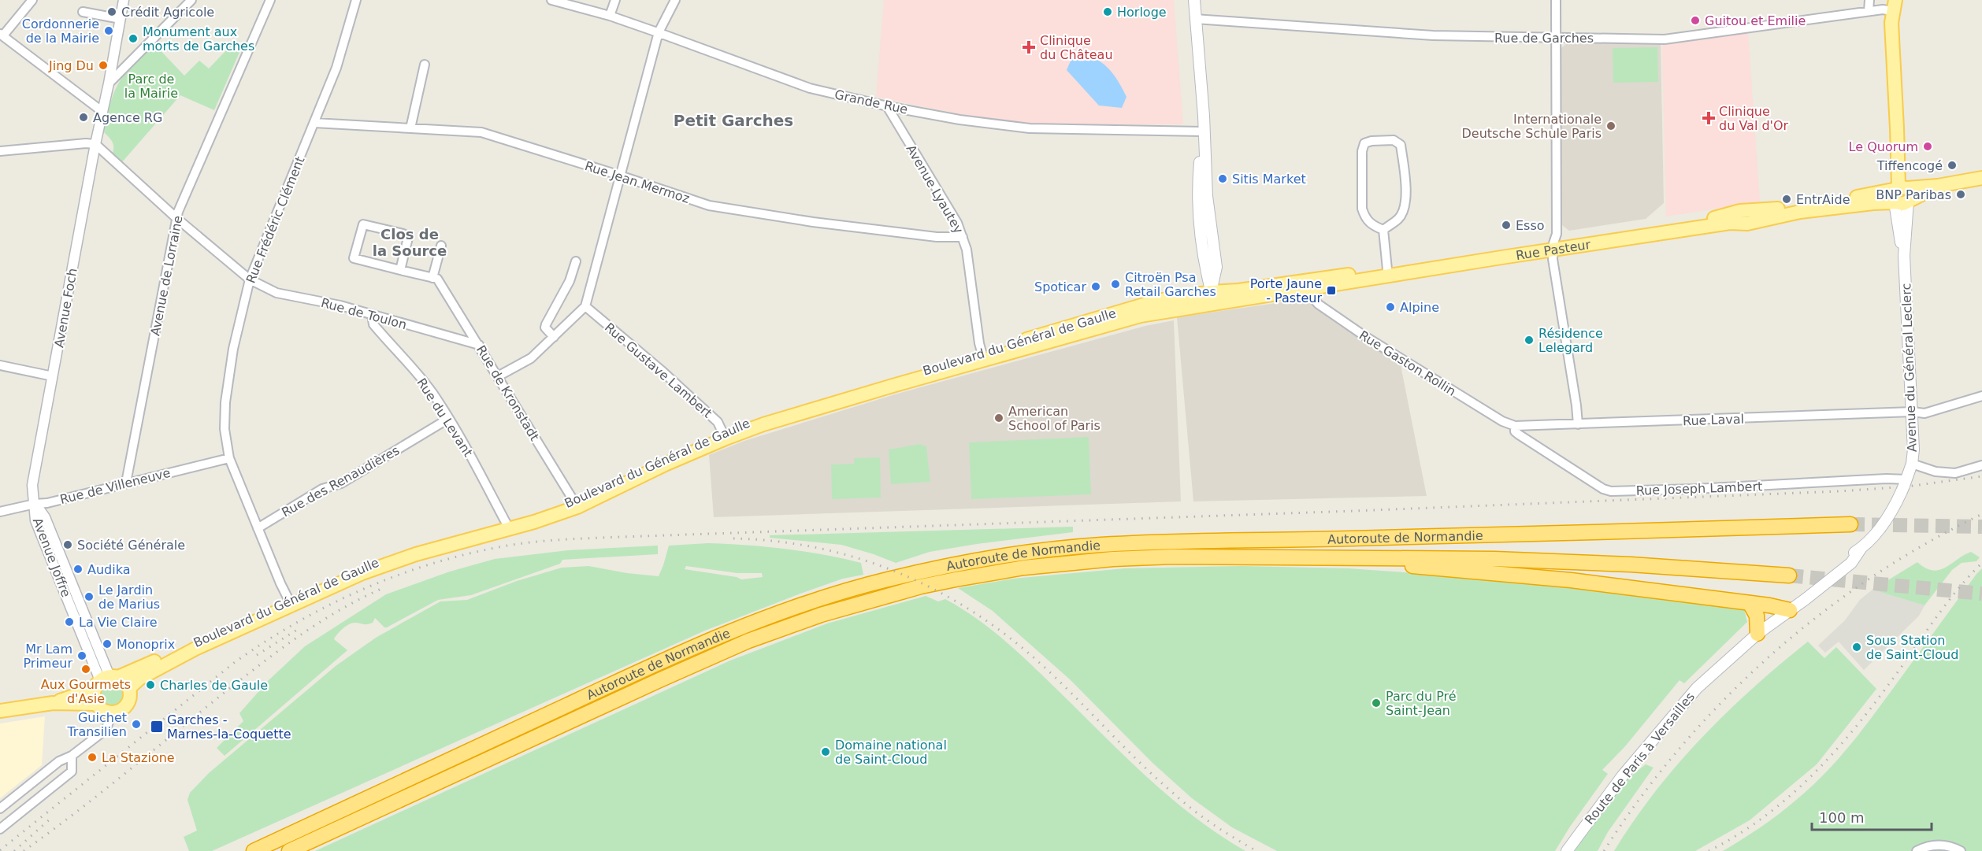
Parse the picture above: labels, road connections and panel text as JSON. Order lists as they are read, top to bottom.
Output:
{
  "streets": {
    "highway": ["Autoroute de Normandie"],
    "main road": [
      "Rue Pasteur",
      "Boulevard du Général de Gaulle",
      "Avenue du Général Leclerc",
      "Route de Paris à Versailles"
    ],
    "street": [
      "Rue de Garches",
      "Grande Rue",
      "Rue Jean Mermoz",
      "Avenue Lyautey",
      "Rue Frédéric Clément",
      "Avenue de Lorraine",
      "Avenue Foch",
      "Rue de Toulon",
      "Rue Gaston Rollin",
      "Rue Gustave Lambert",
      "Rue de Kronstadt",
      "Rue du Levant",
      "Rue Laval",
      "Rue des Renaudières",
      "Rue de Villeneuve",
      "Rue Joseph Lambert",
      "Avenue Joffre"
    ]
  },
  "crossings": [
    ["Grande Rue", "Avenue Lyautey"],
    ["Rue Jean Mermoz", "Avenue Lyautey"],
    ["Rue Jean Mermoz", "Rue Frédéric Clément"],
    ["Avenue Lyautey", "Boulevard du Général de Gaulle"],
    ["Rue Frédéric Clément", "Rue de Toulon"],
    ["Rue Frédéric Clément", "Boulevard du Général de Gaulle"],
    ["Rue Frédéric Clément", "Rue des Renaudières"],
    ["Rue Frédéric Clément", "Rue de Villeneuve"],
    ["Rue Pasteur", "Boulevard du Général de Gaulle"],
    ["Rue Pasteur", "Rue Gaston Rollin"],
    ["Rue Pasteur", "Avenue du Général Leclerc"],
    ["Avenue de Lorraine", "Rue de Toulon"],
    ["Avenue de Lorraine", "Rue de Villeneuve"],
    ["Avenue Foch", "Rue de Toulon"],
    ["Avenue Foch", "Rue de Villeneuve"],
    ["Avenue Foch", "Avenue Joffre"],
    ["Rue de Toulon", "Rue de Kronstadt"],
    ["Rue de Toulon", "Rue du Levant"],
    ["Boulevard du Général de Gaulle", "Rue Gustave Lambert"],
    ["Boulevard du Général de Gaulle", "Rue de Kronstadt"],
    ["Boulevard du Général de Gaulle", "Rue du Levant"],
    ["Boulevard du Général de Gaulle", "Avenue Joffre"],
    ["Rue Gaston Rollin", "Rue Laval"],
    ["Rue Gaston Rollin", "Rue Joseph Lambert"],
    ["Avenue du Général Leclerc", "Rue Laval"],
    ["Avenue du Général Leclerc", "Rue Joseph Lambert"],
    ["Avenue du Général Leclerc", "Route de Paris à Versailles"],
    ["Rue du Levant", "Rue des Renaudières"],
    ["Rue Laval", "Rue Joseph Lambert"],
    ["Rue de Villeneuve", "Avenue Joffre"]
  ],
  "districts": ["Petit Garches", "Clos de la Source"],
  "parks": ["Parc de la Mairie"],
  "places": {
    "other": [
      "Crédit Agricole",
      "Horloge",
      "Guitou et Emilie",
      "Cordonnerie de la Mairie",
      "Monument aux morts de Garches",
      "Jing Du",
      "Agence RG",
      "Internationale Deutsche Schule Paris",
      "Le Quorum",
      "Tiffencogé",
      "Sitis Market",
      "BNP Paribas",
      "EntrAide",
      "Esso",
      "Citroën Psa Retail Garches",
      "Spoticar",
      "Alpine",
      "Résidence Lelegard",
      "American School of Paris",
      "Société Générale",
      "Audika",
      "Le Jardin de Marius",
      "La Vie Claire",
      "Monoprix",
      "Sous Station de Saint-Cloud",
      "Mr Lam Primeur",
      "Aux Gourmets d'Asie",
      "Charles de Gaule",
      "Parc du Pré Saint-Jean",
      "Guichet Transilien",
      "Domaine national de Saint-Cloud",
      "La Stazione"
    ],
    "health": ["Clinique du Château", "Clinique du Val d'Or"],
    "transit": ["Porte Jaune - Pasteur", "Garches - Marnes-la-Coquette"]
  },
  "scale_bar": "100 m"
}
